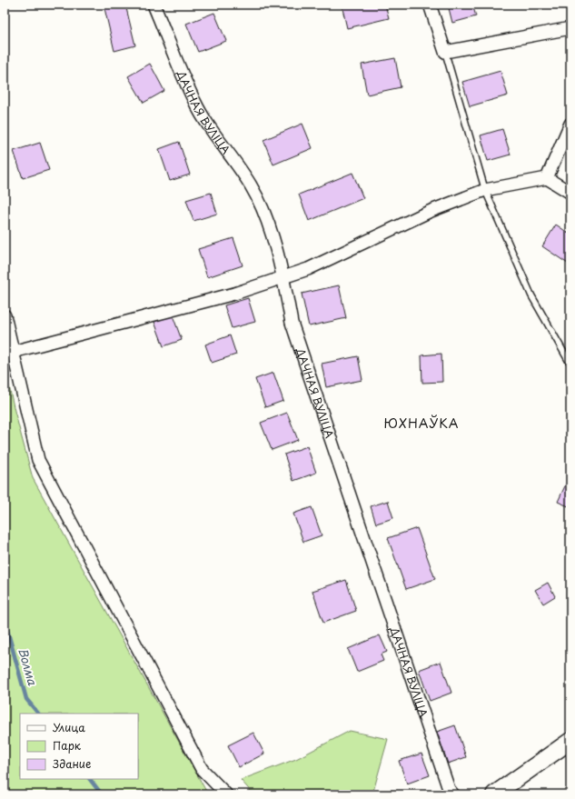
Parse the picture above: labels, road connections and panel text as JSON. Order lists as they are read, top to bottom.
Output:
{
  "streets": {
    "street": ["ДАЧНАЯ ВУЛІЦА"]
  },
  "districts": ["ЮХНАЎКА"],
  "water": ["Волма"],
  "legend": ["Улица", "Парк", "Здание"]
}
